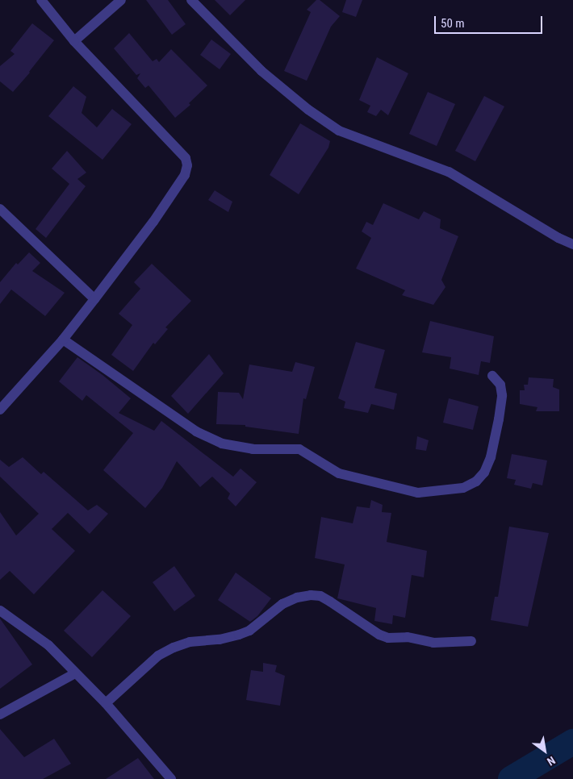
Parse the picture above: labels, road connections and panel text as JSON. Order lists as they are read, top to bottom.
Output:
{
  "scale_bar": "50 m",
  "north": "bottom right"
}
